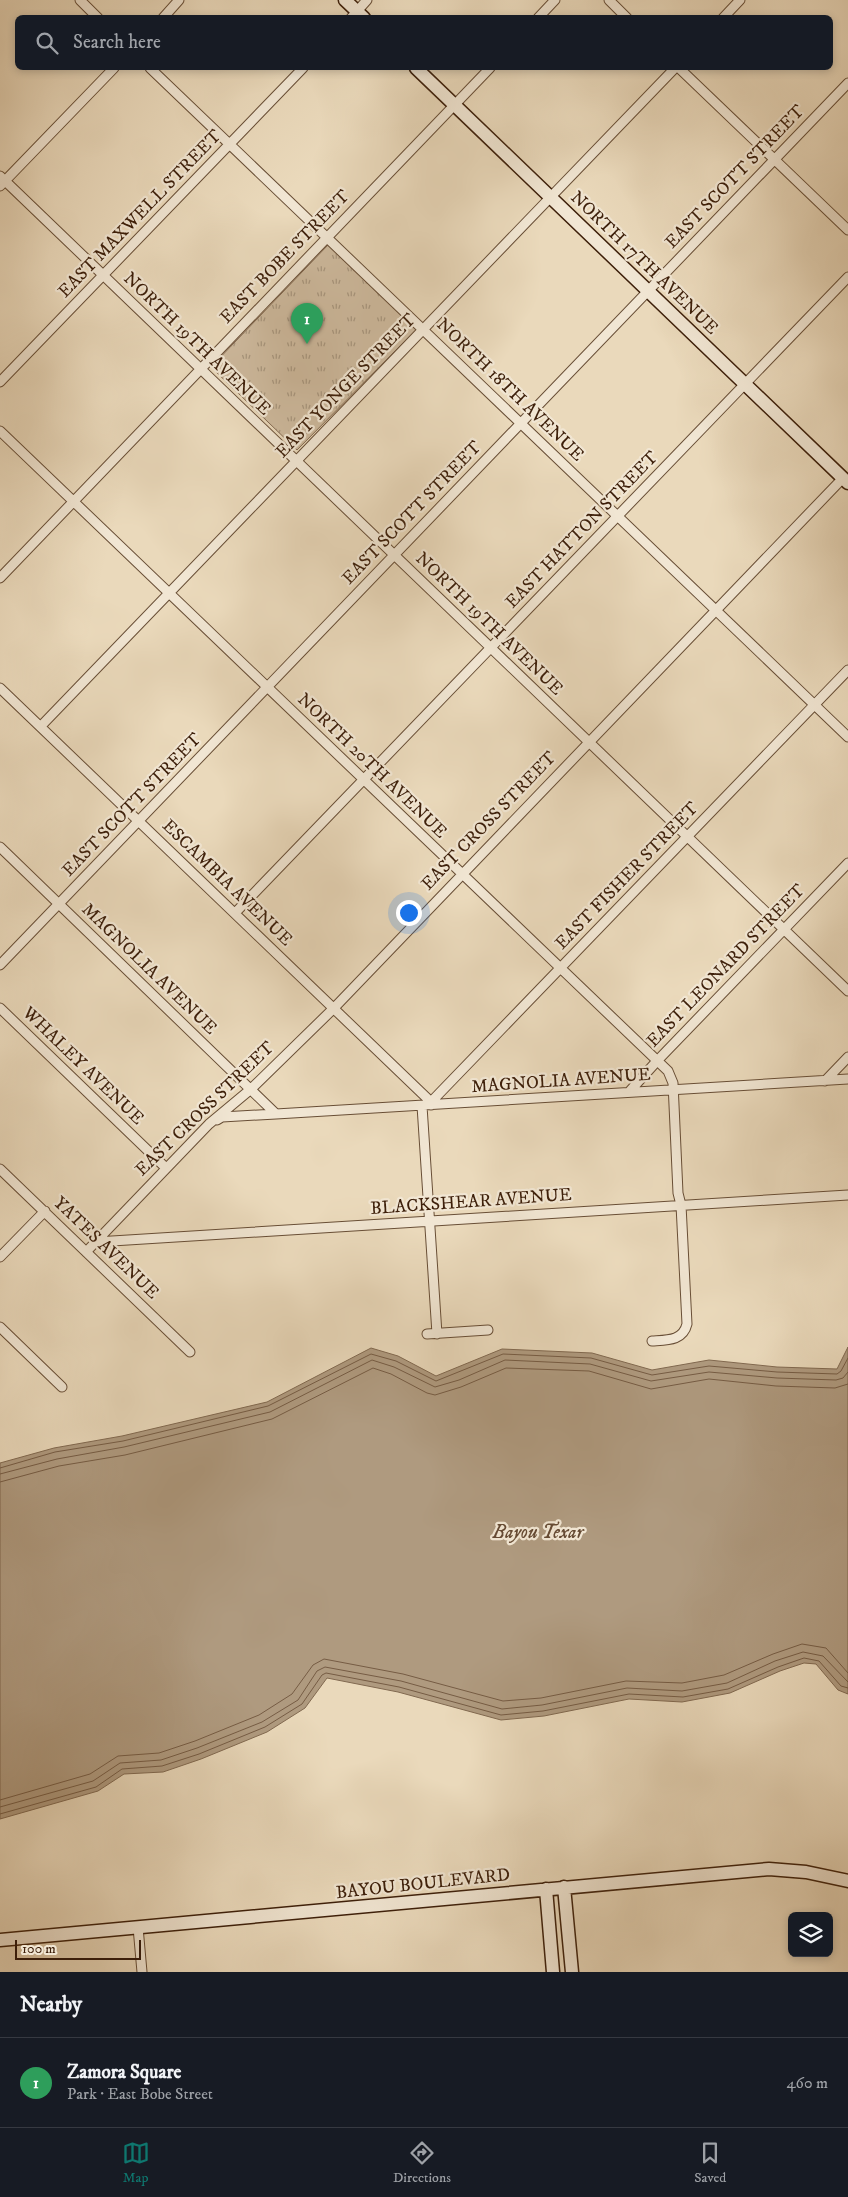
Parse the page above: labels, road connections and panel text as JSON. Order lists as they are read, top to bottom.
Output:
{
  "streets": {
    "main road": ["NORTH 17TH AVENUE", "BAYOU BOULEVARD"],
    "street": [
      "EAST SCOTT STREET",
      "EAST MAXWELL STREET",
      "EAST BOBE STREET",
      "NORTH 19TH AVENUE",
      "EAST YONGE STREET",
      "NORTH 18TH AVENUE",
      "EAST HATTON STREET",
      "NORTH 20TH AVENUE",
      "EAST CROSS STREET",
      "EAST FISHER STREET",
      "ESCAMBIA AVENUE",
      "EAST LEONARD STREET",
      "MAGNOLIA AVENUE",
      "WHALEY AVENUE",
      "BLACKSHEAR AVENUE",
      "YATES AVENUE"
    ]
  },
  "crossings": [
    ["EAST SCOTT STREET", "NORTH 17TH AVENUE"],
    ["EAST SCOTT STREET", "NORTH 19TH AVENUE"],
    ["EAST SCOTT STREET", "NORTH 18TH AVENUE"],
    ["EAST SCOTT STREET", "NORTH 20TH AVENUE"],
    ["EAST SCOTT STREET", "ESCAMBIA AVENUE"],
    ["EAST SCOTT STREET", "MAGNOLIA AVENUE"],
    ["EAST MAXWELL STREET", "NORTH 19TH AVENUE"],
    ["EAST MAXWELL STREET", "NORTH 18TH AVENUE"],
    ["EAST BOBE STREET", "NORTH 17TH AVENUE"],
    ["EAST BOBE STREET", "NORTH 19TH AVENUE"],
    ["EAST BOBE STREET", "NORTH 18TH AVENUE"],
    ["EAST BOBE STREET", "NORTH 20TH AVENUE"],
    ["NORTH 17TH AVENUE", "EAST YONGE STREET"],
    ["NORTH 17TH AVENUE", "EAST HATTON STREET"],
    ["NORTH 17TH AVENUE", "EAST CROSS STREET"],
    ["NORTH 19TH AVENUE", "EAST YONGE STREET"],
    ["NORTH 19TH AVENUE", "EAST HATTON STREET"],
    ["NORTH 19TH AVENUE", "EAST CROSS STREET"],
    ["NORTH 19TH AVENUE", "EAST FISHER STREET"],
    ["NORTH 19TH AVENUE", "EAST LEONARD STREET"],
    ["EAST YONGE STREET", "NORTH 18TH AVENUE"],
    ["EAST YONGE STREET", "NORTH 20TH AVENUE"],
    ["EAST YONGE STREET", "ESCAMBIA AVENUE"],
    ["NORTH 18TH AVENUE", "EAST HATTON STREET"],
    ["NORTH 18TH AVENUE", "EAST CROSS STREET"],
    ["NORTH 18TH AVENUE", "EAST FISHER STREET"],
    ["EAST HATTON STREET", "NORTH 20TH AVENUE"],
    ["EAST HATTON STREET", "ESCAMBIA AVENUE"],
    ["NORTH 20TH AVENUE", "EAST CROSS STREET"],
    ["NORTH 20TH AVENUE", "EAST FISHER STREET"],
    ["NORTH 20TH AVENUE", "EAST LEONARD STREET"],
    ["NORTH 20TH AVENUE", "MAGNOLIA AVENUE"],
    ["NORTH 20TH AVENUE", "BLACKSHEAR AVENUE"],
    ["EAST CROSS STREET", "ESCAMBIA AVENUE"],
    ["EAST CROSS STREET", "MAGNOLIA AVENUE"],
    ["EAST CROSS STREET", "WHALEY AVENUE"],
    ["EAST CROSS STREET", "BLACKSHEAR AVENUE"],
    ["EAST CROSS STREET", "YATES AVENUE"],
    ["EAST FISHER STREET", "ESCAMBIA AVENUE"],
    ["EAST FISHER STREET", "MAGNOLIA AVENUE"],
    ["ESCAMBIA AVENUE", "MAGNOLIA AVENUE"],
    ["EAST LEONARD STREET", "MAGNOLIA AVENUE"]
  ],
  "water": ["Bayou Texar"],
  "scale_bar": "100 m",
  "page": {
    "search": "Search here",
    "pins": "1",
    "scale": "100 m",
    "heading": "Nearby",
    "list": [
      {
        "mark": "1",
        "name": "Zamora Square",
        "note": "Park · East Bobe Street",
        "value": "460 m"
      }
    ],
    "nav": ["Map", "Directions", "Saved"]
  }
}
